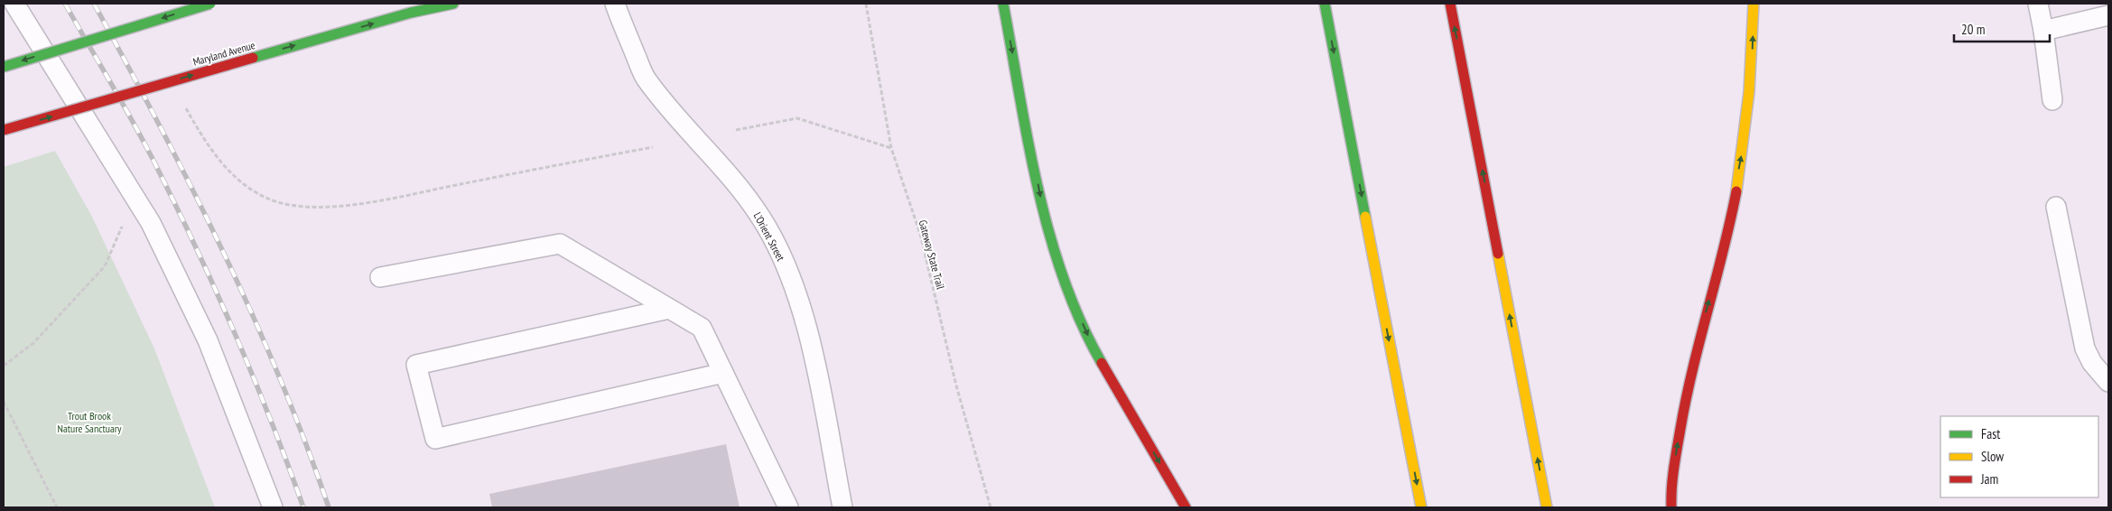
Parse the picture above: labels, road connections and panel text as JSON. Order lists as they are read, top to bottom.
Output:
{
  "streets": {
    "main road": ["Maryland Avenue"],
    "lane": ["L'Orient Street"],
    "path": ["Gateway State Trail"]
  },
  "parks": ["Trout Brook Nature Sanctuary"],
  "legend": ["Fast", "Slow", "Jam"],
  "scale_bar": "20 m"
}
